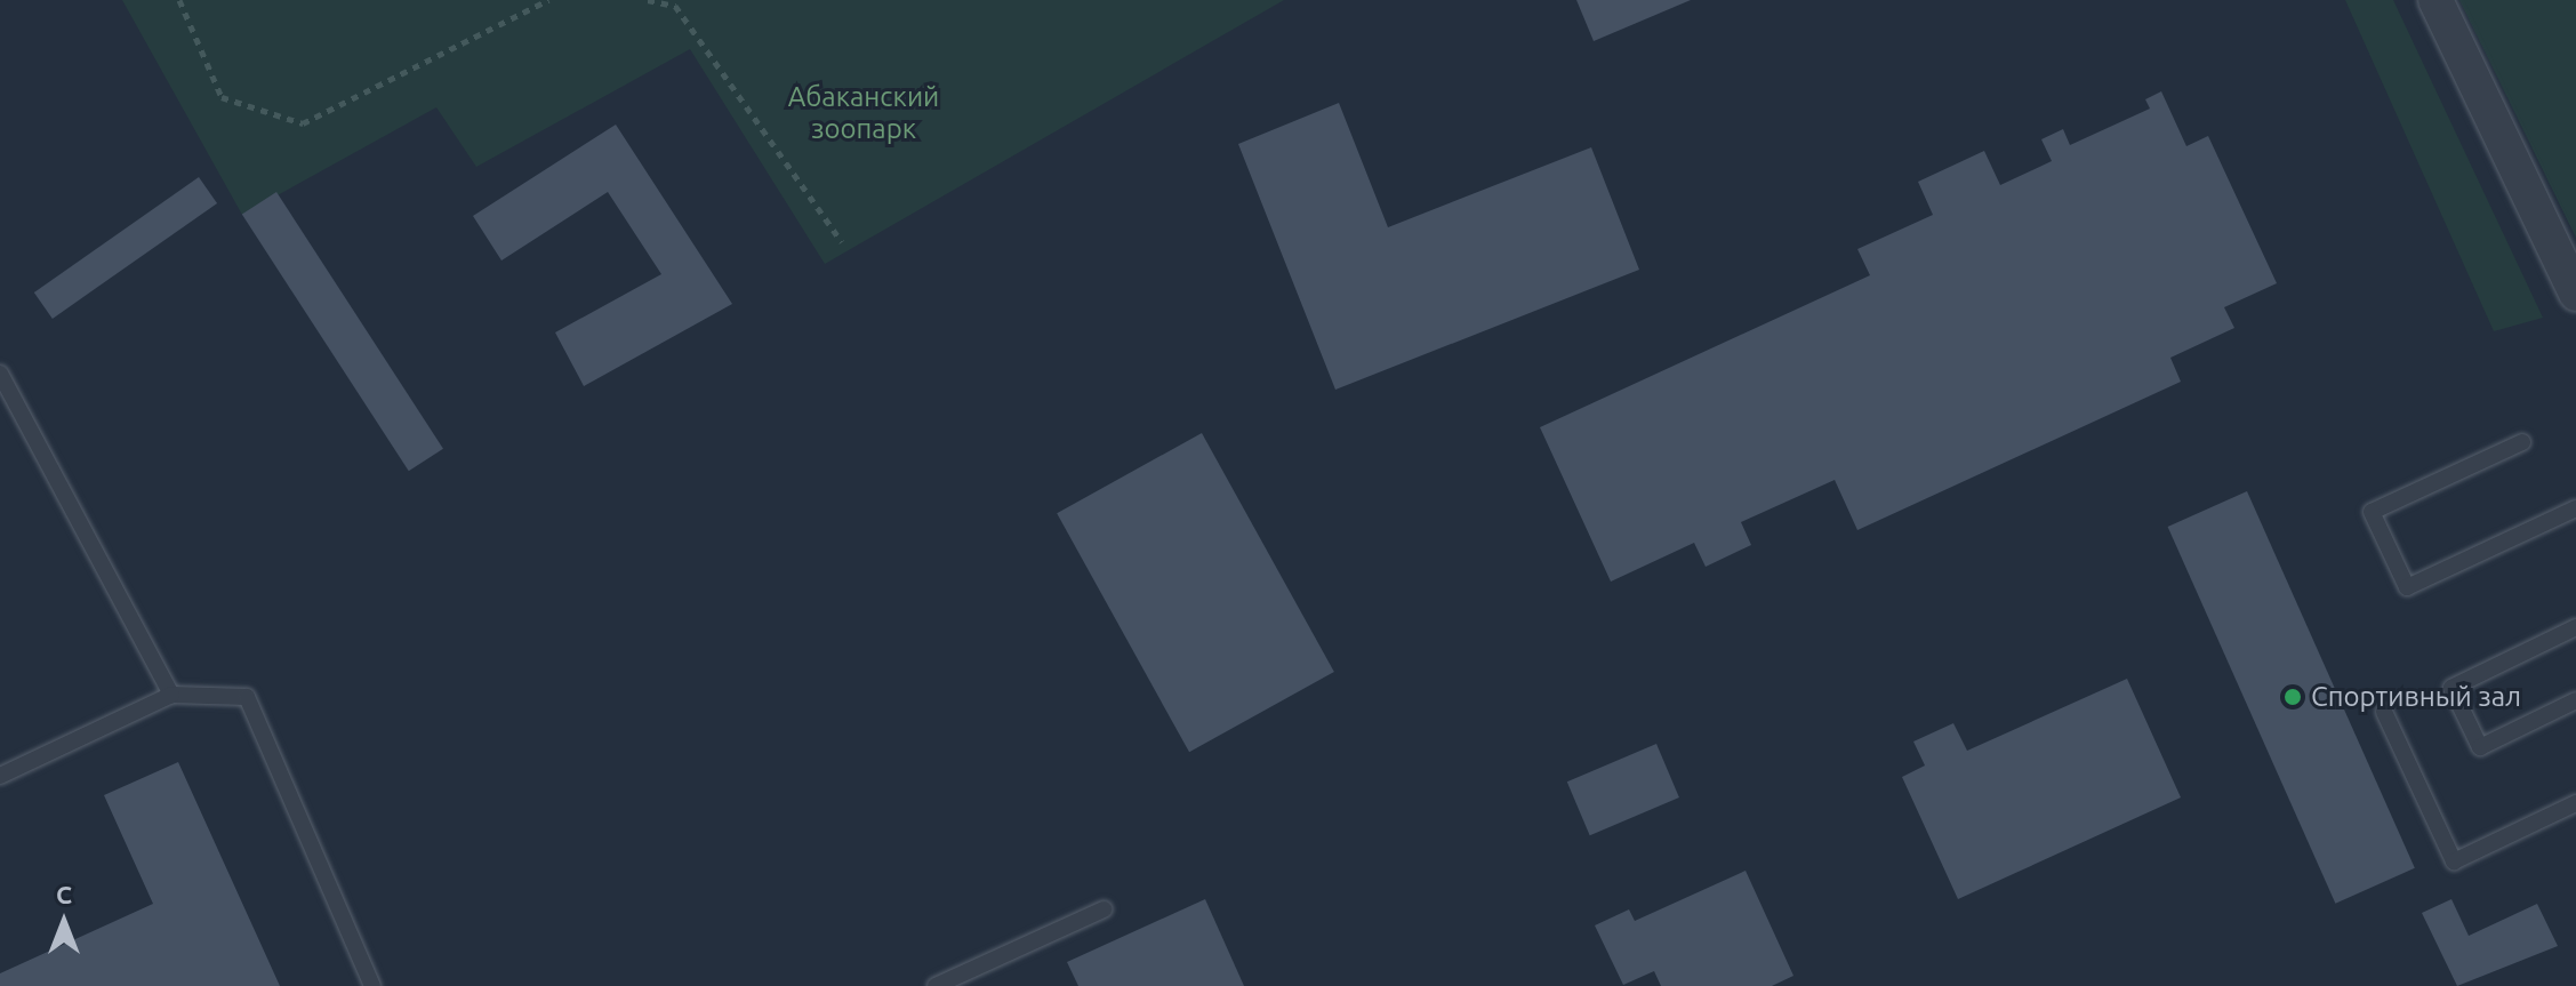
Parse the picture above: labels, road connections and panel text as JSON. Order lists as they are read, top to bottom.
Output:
{
  "parks": ["Абаканский зоопарк"],
  "places": ["Спортивный зал"],
  "north": "top"
}
